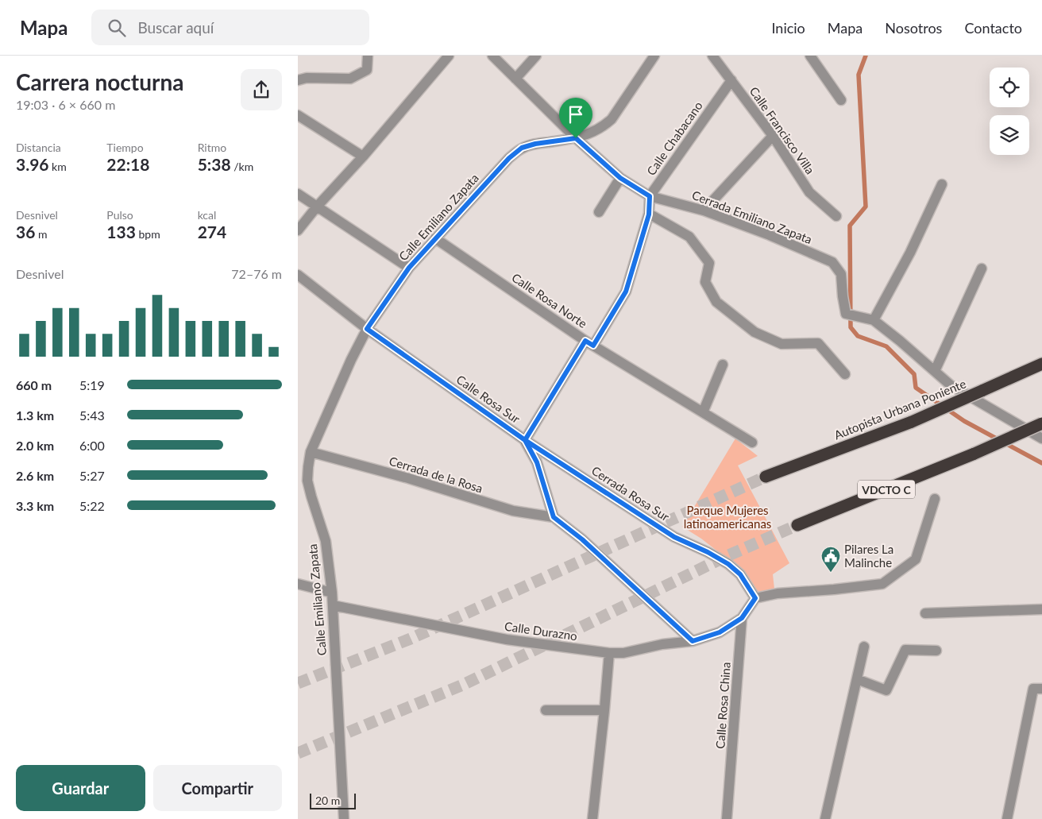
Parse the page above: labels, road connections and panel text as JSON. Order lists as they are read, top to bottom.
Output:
{
  "streets": {
    "highway": ["Autopista Urbana Poniente", "VDCTO C"],
    "street": [
      "Calle Francisco Villa",
      "Calle Chabacano",
      "Calle Emiliano Zapata",
      "Cerrada Emiliano Zapata",
      "Calle Rosa Norte",
      "Calle Rosa Sur",
      "Cerrada de la Rosa",
      "Cerrada Rosa Sur",
      "Calle Durazno",
      "Calle Rosa China"
    ]
  },
  "crossings": [
    ["Calle Francisco Villa", "Calle Chabacano"],
    ["Calle Chabacano", "Cerrada Emiliano Zapata"],
    ["Calle Emiliano Zapata", "Cerrada Emiliano Zapata"],
    ["Calle Emiliano Zapata", "Calle Rosa Norte"],
    ["Calle Emiliano Zapata", "Calle Rosa Sur"],
    ["Calle Emiliano Zapata", "Cerrada de la Rosa"],
    ["Calle Emiliano Zapata", "Calle Durazno"],
    ["Calle Rosa Sur", "Cerrada de la Rosa"],
    ["Calle Rosa Sur", "Cerrada Rosa Sur"],
    ["Cerrada Rosa Sur", "Calle Rosa China"],
    ["Calle Durazno", "Calle Rosa China"]
  ],
  "parks": ["Parque Mujeres latinoamericanas"],
  "places": {
    "public building": ["Pilares La Malinche"]
  },
  "scale_bar": "20 m",
  "page": {
    "header": "Mapa",
    "search": "Buscar aquí",
    "nav": [
      "Inicio",
      "Mapa",
      "Nosotros",
      "Contacto"
    ],
    "heading": ["Carrera nocturna", "19:03 · 6 × 660 m"],
    "stats": [
      ["Distancia", "3.96 km"],
      ["Tiempo", "22:18"],
      ["Ritmo", "5:38 /km"],
      ["Desnivel", "36 m"],
      ["Pulso", "133 bpm"],
      ["kcal", "274"]
    ],
    "chart": ["Desnivel", "72–76 m"],
    "list": [
      {
        "name": "660 m",
        "note": "5:19"
      },
      {
        "name": "1.3 km",
        "note": "5:43"
      },
      {
        "name": "2.0 km",
        "note": "6:00"
      },
      {
        "name": "2.6 km",
        "note": "5:27"
      },
      {
        "name": "3.3 km",
        "note": "5:22"
      }
    ],
    "buttons": ["Guardar", "Compartir"],
    "scale": "20 m"
  }
}
